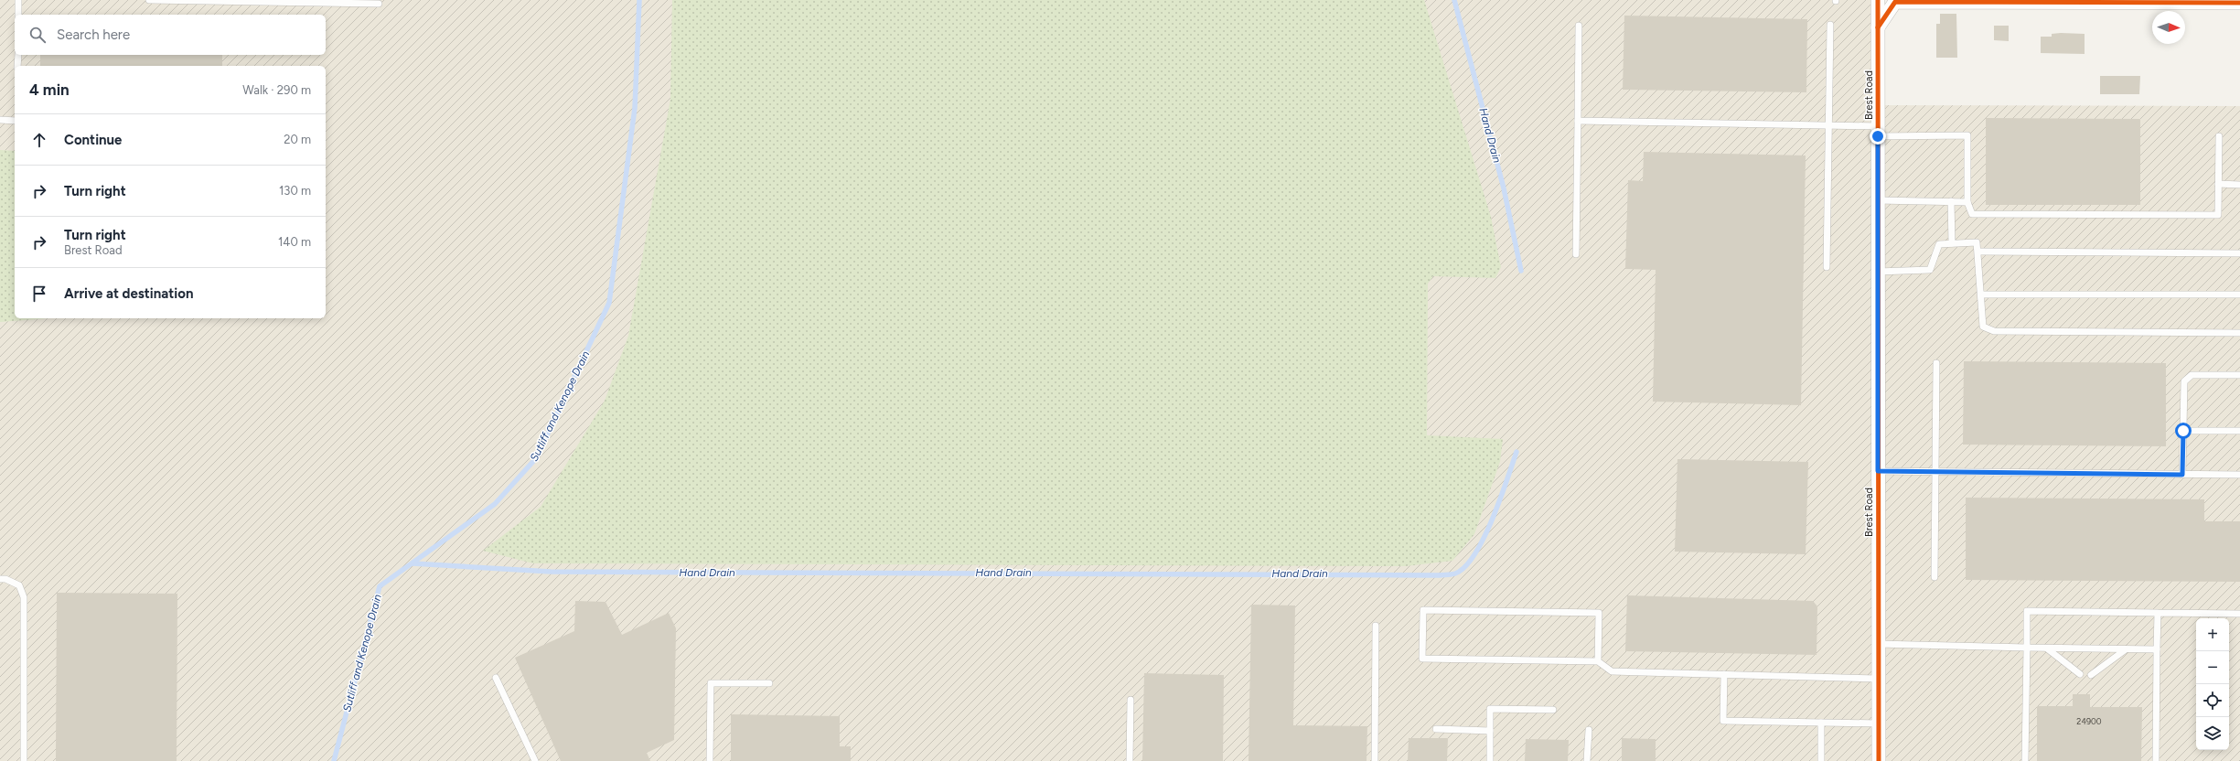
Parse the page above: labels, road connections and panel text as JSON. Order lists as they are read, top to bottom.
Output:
{
  "streets": {
    "street": ["Brest Road"]
  },
  "water": ["Hand Drain", "Sutliff and Kenope Drain"],
  "house_numbers": ["24900"],
  "north": "right",
  "page": {
    "search": "Search here",
    "heading": ["4 min", "Walk · 290 m"],
    "list": [
      ["Continue", "20 m"],
      ["Turn right", "130 m"],
      ["Turn right", "Brest Road", "140 m"],
      "Arrive at destination"
    ],
    "map_buttons": ["+", "−"]
  }
}
